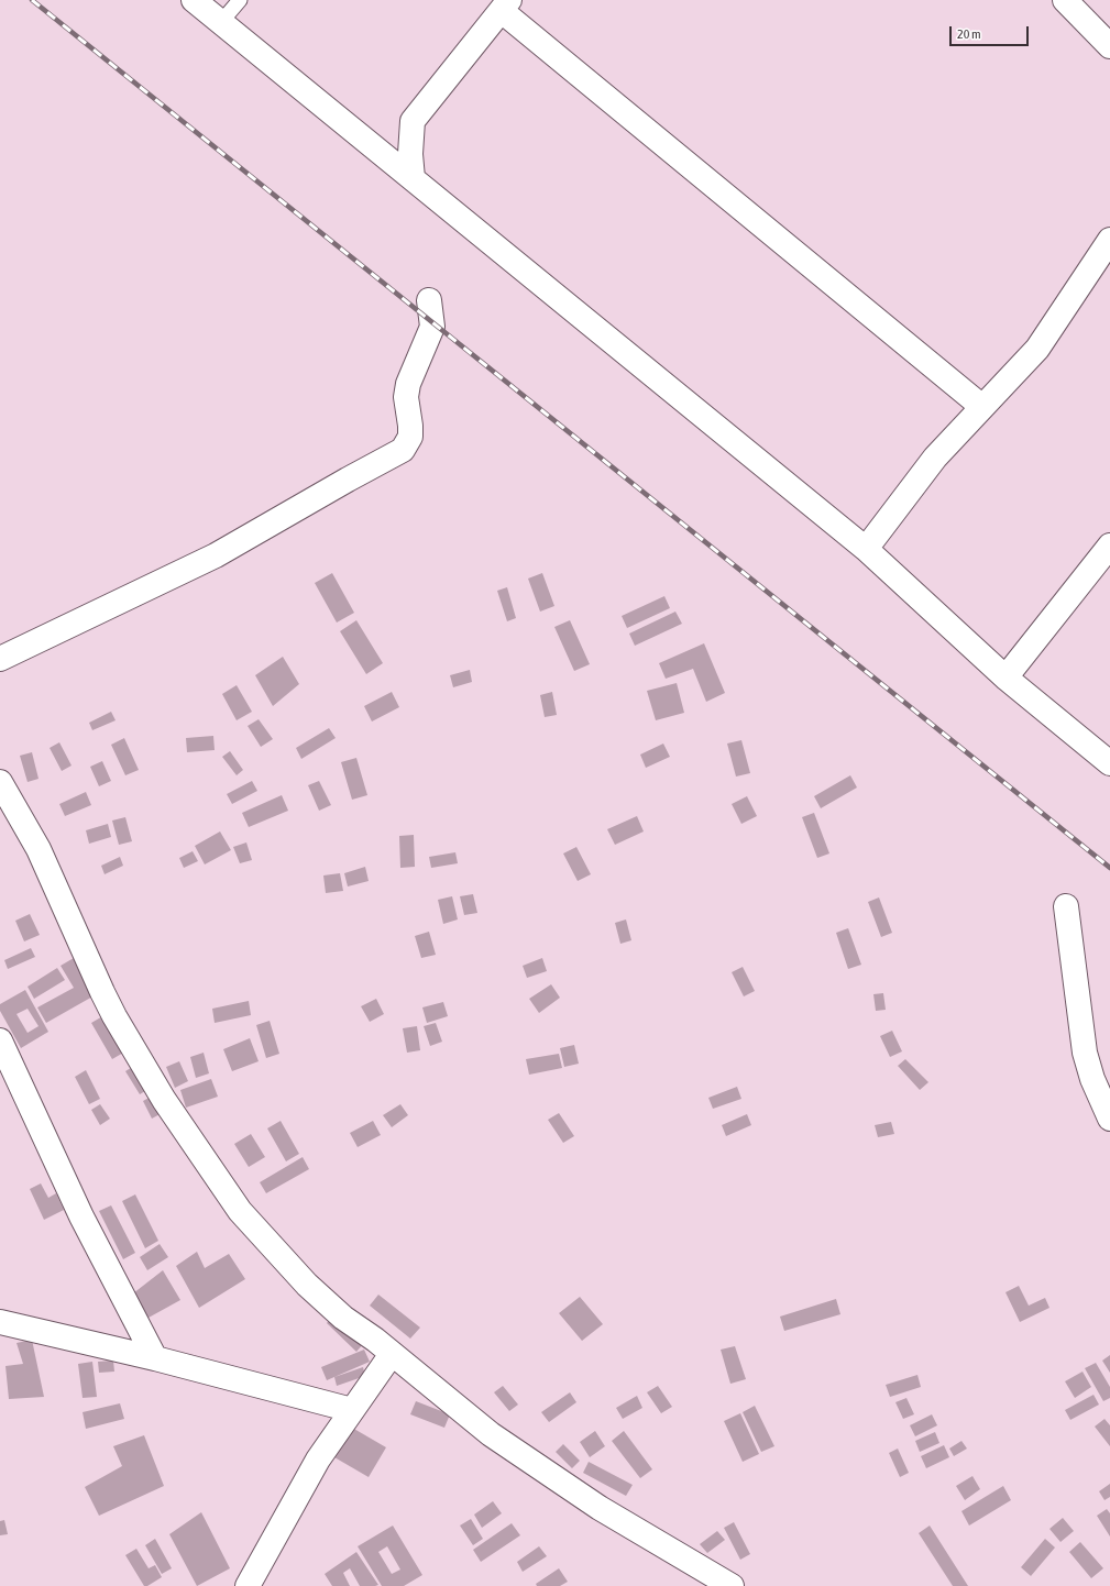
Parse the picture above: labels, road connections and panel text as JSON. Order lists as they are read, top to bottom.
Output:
{
  "scale_bar": "20 m"
}
